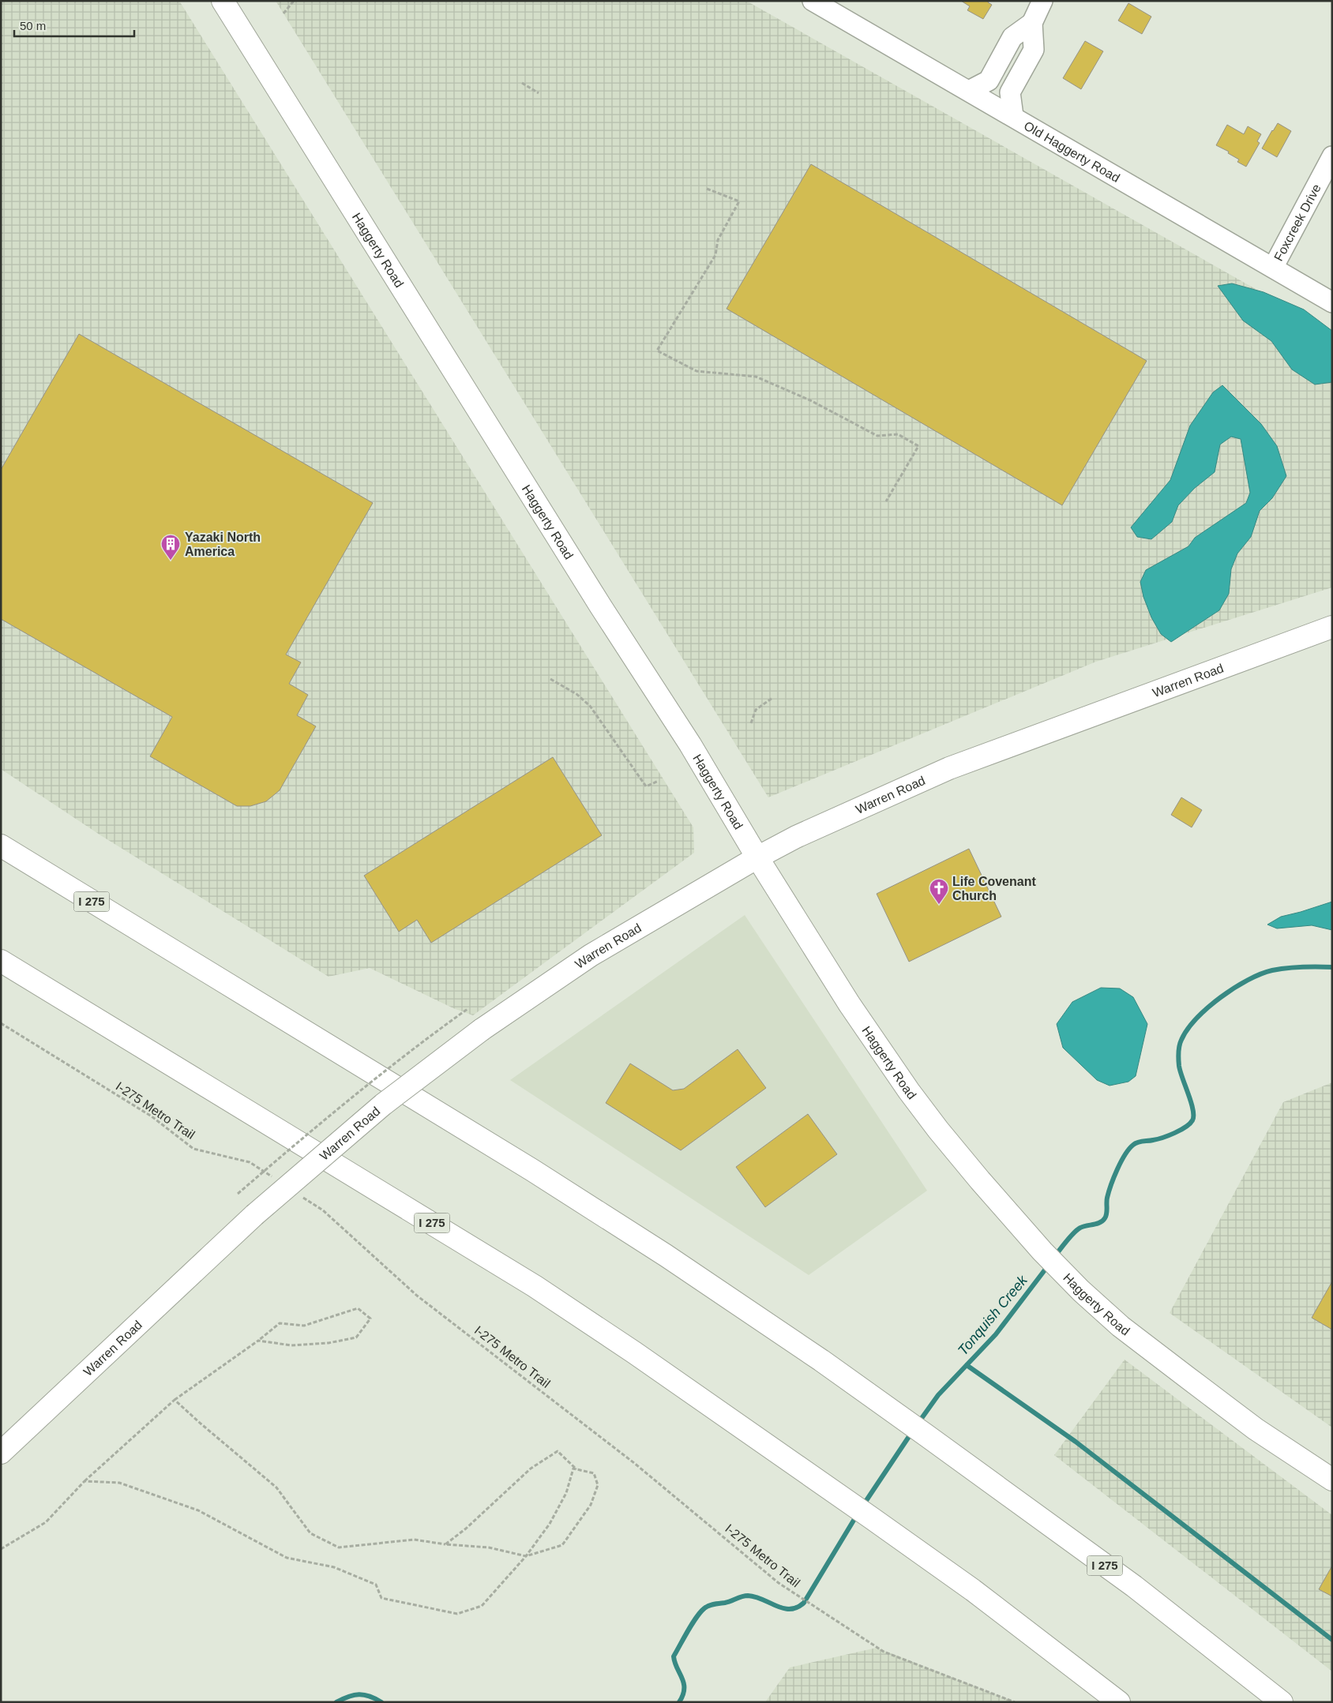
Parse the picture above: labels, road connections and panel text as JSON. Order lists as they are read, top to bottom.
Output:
{
  "streets": {
    "main road": ["Haggerty Road", "Warren Road", "I 275"],
    "street": ["Old Haggerty Road", "Foxcreek Drive"],
    "path": ["I-275 Metro Trail"]
  },
  "crossings": [
    ["Old Haggerty Road", "Foxcreek Drive"],
    ["Haggerty Road", "Warren Road"]
  ],
  "water": ["Tonquish Creek"],
  "places": {
    "building": ["Yazaki North America"],
    "church": ["Life Covenant Church"]
  },
  "scale_bar": "50 m"
}
